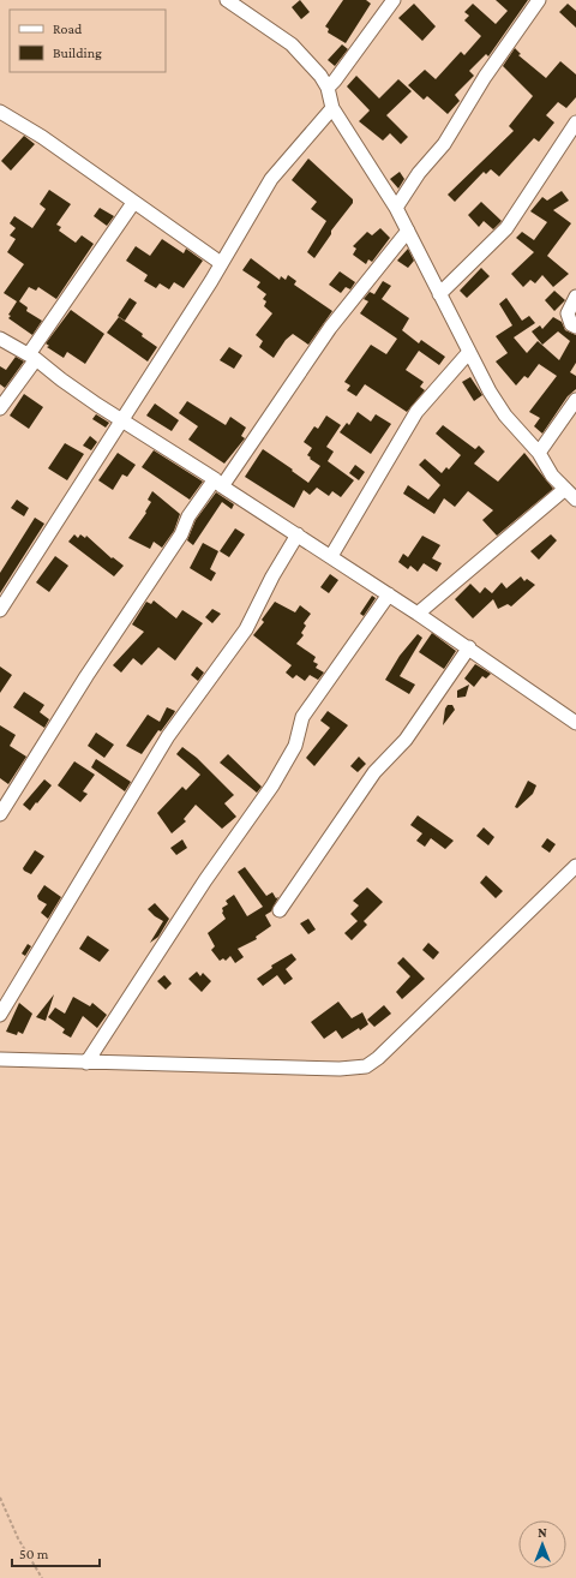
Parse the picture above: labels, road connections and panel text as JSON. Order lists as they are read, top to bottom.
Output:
{
  "legend": ["Road", "Building"],
  "scale_bar": "50 m",
  "north": "top"
}
